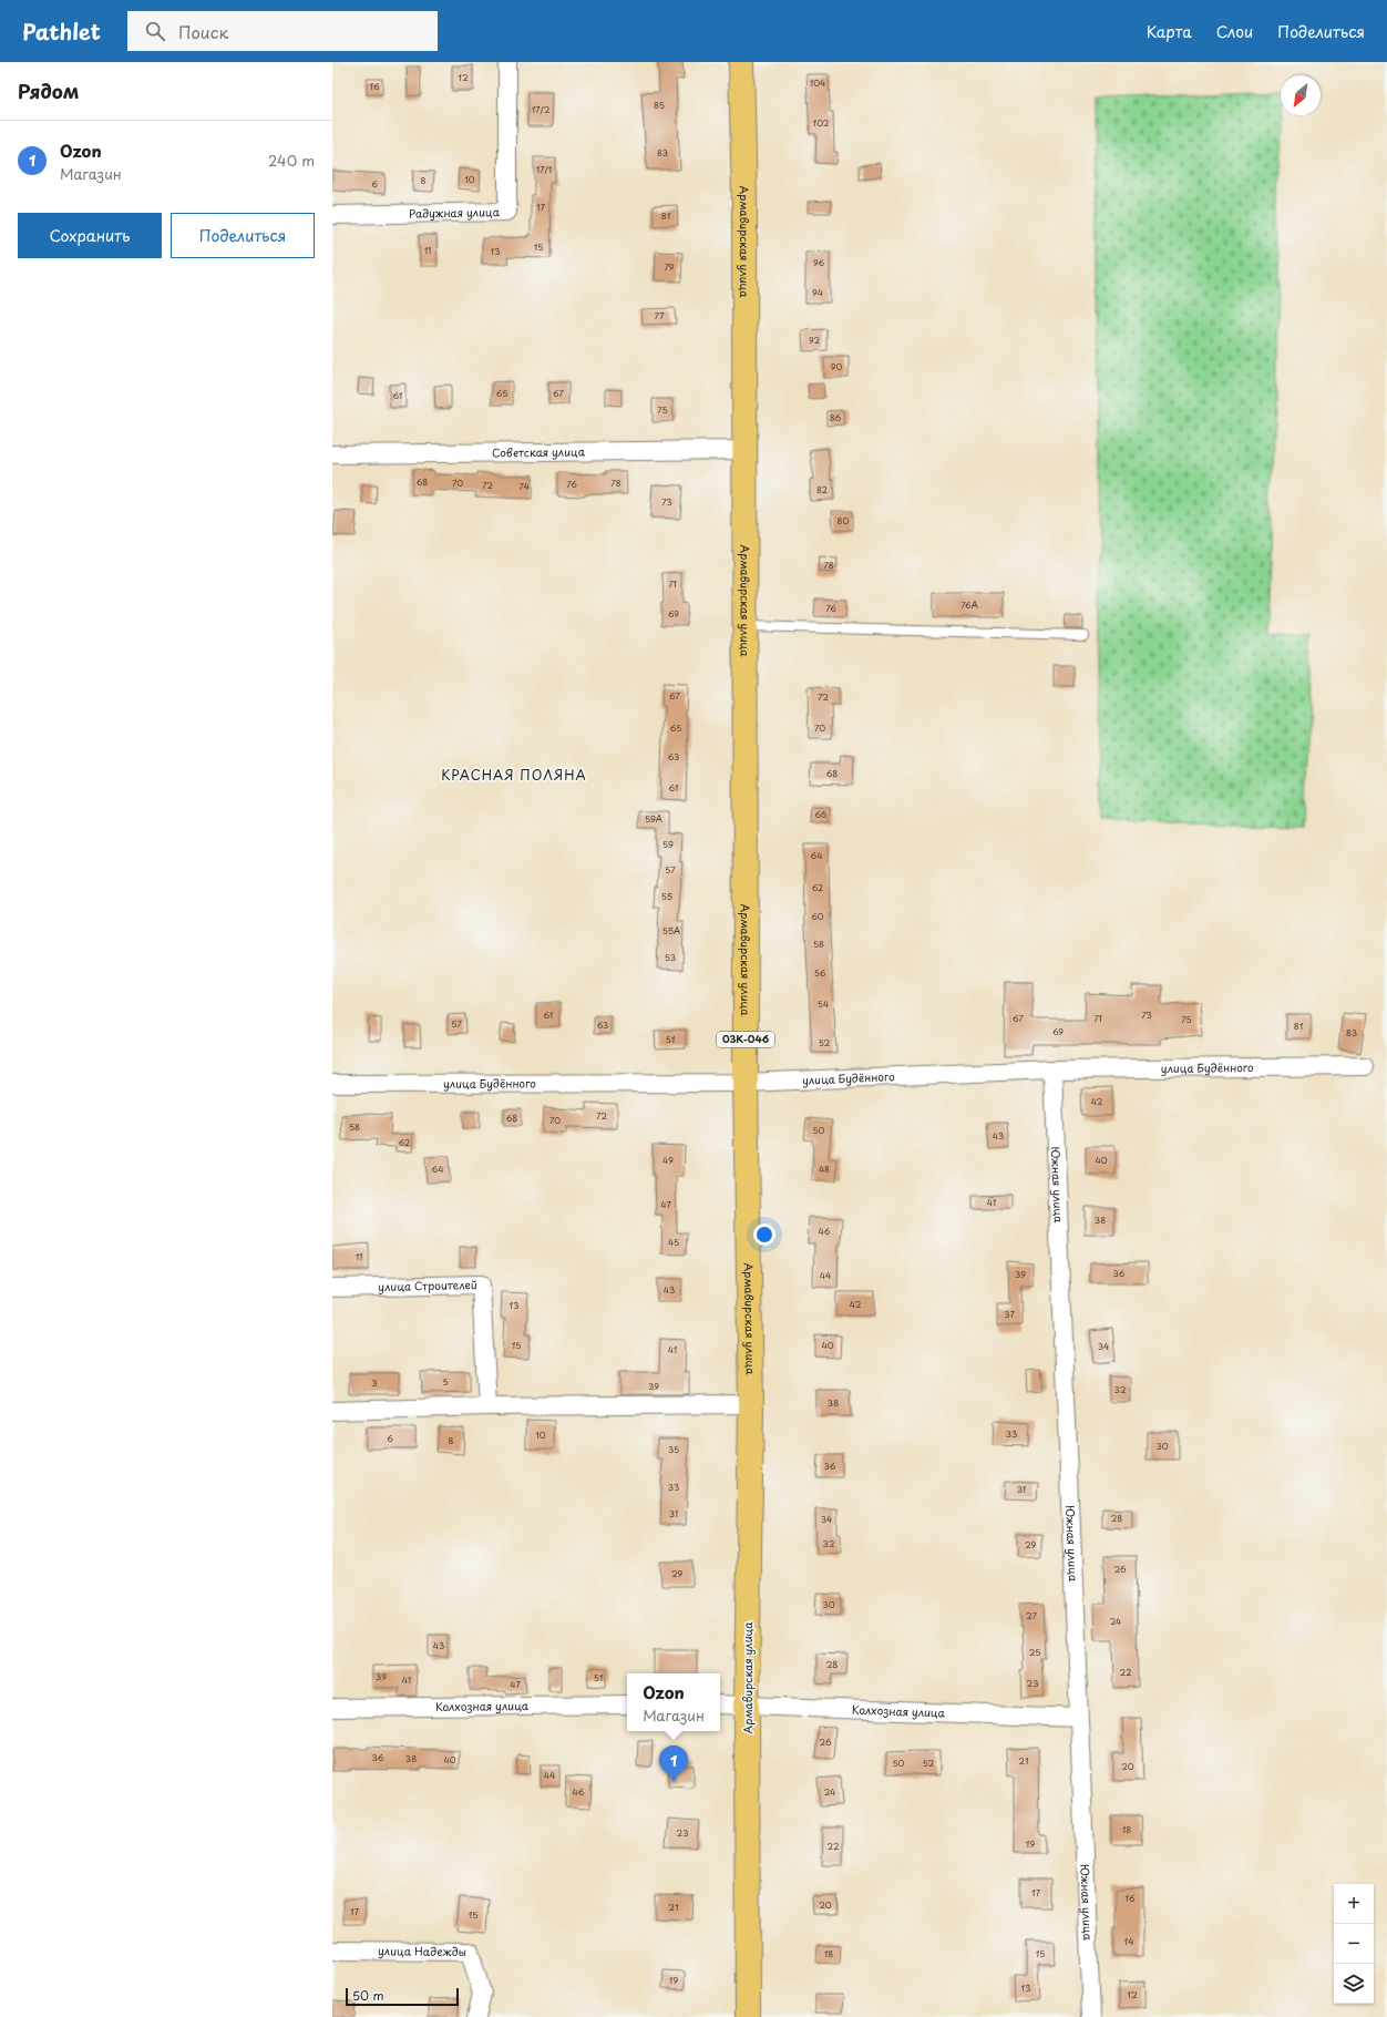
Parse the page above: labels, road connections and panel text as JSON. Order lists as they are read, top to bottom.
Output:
{
  "streets": {
    "main road": ["Армавирская улица", "03К-046"],
    "street": [
      "Радужная улица",
      "Советская улица",
      "улица Будённого",
      "Южная улица",
      "улица Строителей",
      "Колхозная улица",
      "улица Надежды"
    ]
  },
  "crossings": [
    ["Армавирская улица", "Советская улица"],
    ["Армавирская улица", "улица Будённого"],
    ["Армавирская улица", "Колхозная улица"],
    ["улица Будённого", "Южная улица"],
    ["Южная улица", "Колхозная улица"]
  ],
  "districts": ["КРАСНАЯ ПОЛЯНА"],
  "house_numbers": [
    "12",
    "104",
    "16",
    "85",
    "17/2",
    "102",
    "83",
    "17/1",
    "10",
    "8",
    "6",
    "17",
    "81",
    "15",
    "11",
    "13",
    "96",
    "79",
    "94",
    "77",
    "92",
    "90",
    "65",
    "67",
    "61",
    "75",
    "86",
    "68",
    "70",
    "78",
    "76",
    "72",
    "74",
    "82",
    "73",
    "80",
    "78",
    "71",
    "76А",
    "76",
    "69",
    "67",
    "72",
    "65",
    "70",
    "63",
    "68",
    "61",
    "66",
    "59А",
    "59",
    "64",
    "57",
    "62",
    "55",
    "60",
    "55А",
    "58",
    "53",
    "56",
    "54",
    "61",
    "73",
    "67",
    "71",
    "75",
    "57",
    "63",
    "81",
    "69",
    "83",
    "51",
    "52",
    "42",
    "72",
    "68",
    "70",
    "58",
    "50",
    "43",
    "62",
    "49",
    "40",
    "64",
    "48",
    "41",
    "47",
    "38",
    "46",
    "45",
    "11",
    "36",
    "39",
    "44",
    "43",
    "42",
    "13",
    "37",
    "15",
    "40",
    "34",
    "41",
    "5",
    "3",
    "39",
    "32",
    "38",
    "33",
    "10",
    "6",
    "8",
    "30",
    "35",
    "36",
    "33",
    "31",
    "31",
    "28",
    "34",
    "32",
    "29",
    "26",
    "29",
    "30",
    "27",
    "24",
    "43",
    "25",
    "28",
    "22",
    "39",
    "51",
    "41",
    "23",
    "47",
    "26",
    "36",
    "38",
    "40",
    "21",
    "50",
    "52",
    "20",
    "44",
    "46",
    "24",
    "18",
    "23",
    "19",
    "22",
    "17",
    "16",
    "20",
    "21",
    "17",
    "15",
    "14",
    "18",
    "15",
    "19",
    "13",
    "12"
  ],
  "scale_bar": "50 m",
  "north": "bottom left",
  "page": {
    "header": "Pathlet",
    "search": "Поиск",
    "nav": ["Карта", "Слои", "Поделиться"],
    "heading": "Рядом",
    "list": [
      {
        "mark": "1",
        "name": "Ozon",
        "note": "Магазин",
        "value": "240 m"
      }
    ],
    "buttons": ["Сохранить", "Поделиться"],
    "popup": ["Ozon", "Магазин"],
    "pins": "1",
    "map_buttons": ["+", "−"],
    "scale": "50 m"
  }
}
